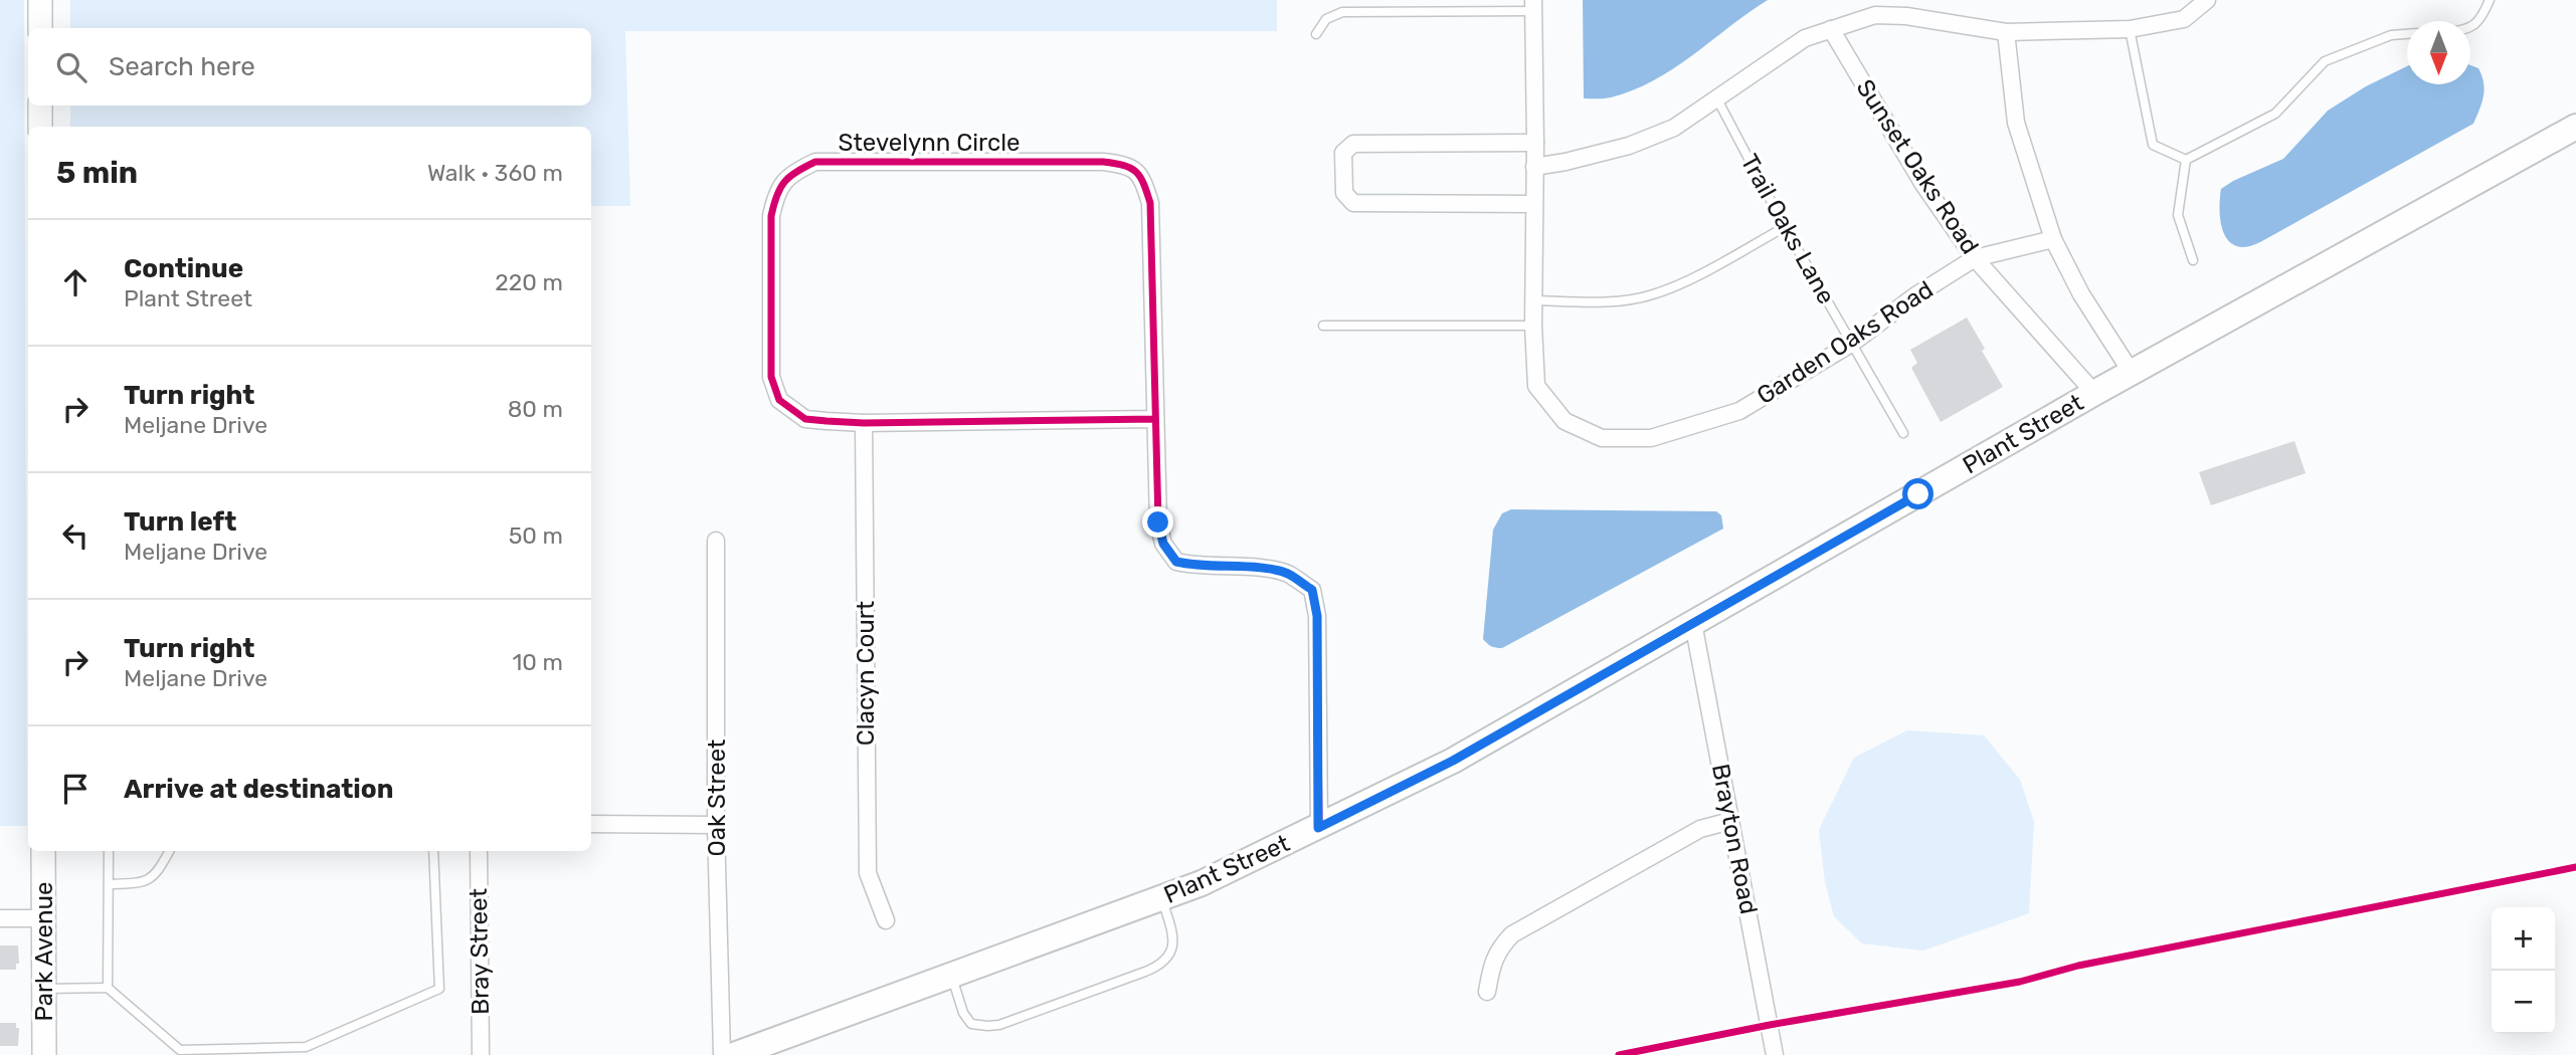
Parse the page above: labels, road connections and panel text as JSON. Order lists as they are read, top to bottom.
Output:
{
  "streets": {
    "main road": ["Plant Street"],
    "street": [
      "Stevelynn Circle",
      "Sunset Oaks Road",
      "Garden Oaks Road",
      "Clacyn Court",
      "Oak Street",
      "Brayton Road",
      "Park Avenue",
      "Bray Street"
    ],
    "lane": ["Trail Oaks Lane"]
  },
  "crossings": [
    ["Stevelynn Circle", "Clacyn Court"],
    ["Sunset Oaks Road", "Garden Oaks Road"],
    ["Sunset Oaks Road", "Plant Street"],
    ["Trail Oaks Lane", "Garden Oaks Road"],
    ["Plant Street", "Brayton Road"]
  ],
  "north": "bottom",
  "page": {
    "search": "Search here",
    "heading": ["5 min", "Walk · 360 m"],
    "list": [
      ["Continue", "Plant Street", "220 m"],
      ["Turn right", "Meljane Drive", "80 m"],
      ["Turn left", "Meljane Drive", "50 m"],
      ["Turn right", "Meljane Drive", "10 m"],
      "Arrive at destination"
    ],
    "map_buttons": ["+", "−"]
  }
}
